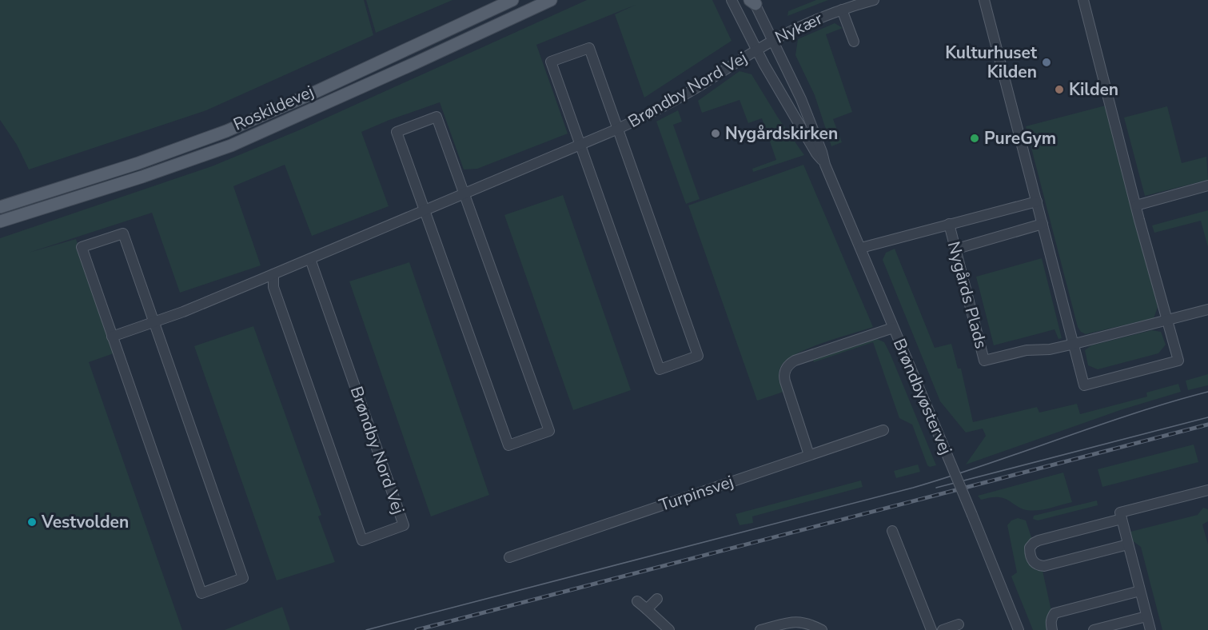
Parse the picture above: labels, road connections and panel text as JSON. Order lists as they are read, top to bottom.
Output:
{
  "streets": {
    "main road": ["Roskildevej"],
    "street": [
      "Nykær",
      "Brøndby Nord Vej",
      "Nygårds Plads",
      "Brøndbyøstervej",
      "Turpinsvej"
    ]
  },
  "crossings": [
    ["Nykær", "Brøndby Nord Vej"],
    ["Nykær", "Brøndbyøstervej"],
    ["Brøndby Nord Vej", "Brøndbyøstervej"],
    ["Nygårds Plads", "Brøndbyøstervej"]
  ],
  "places": [
    "Kulturhuset Kilden",
    "Kilden",
    "Nygårdskirken",
    "PureGym",
    "Vestvolden"
  ]
}
